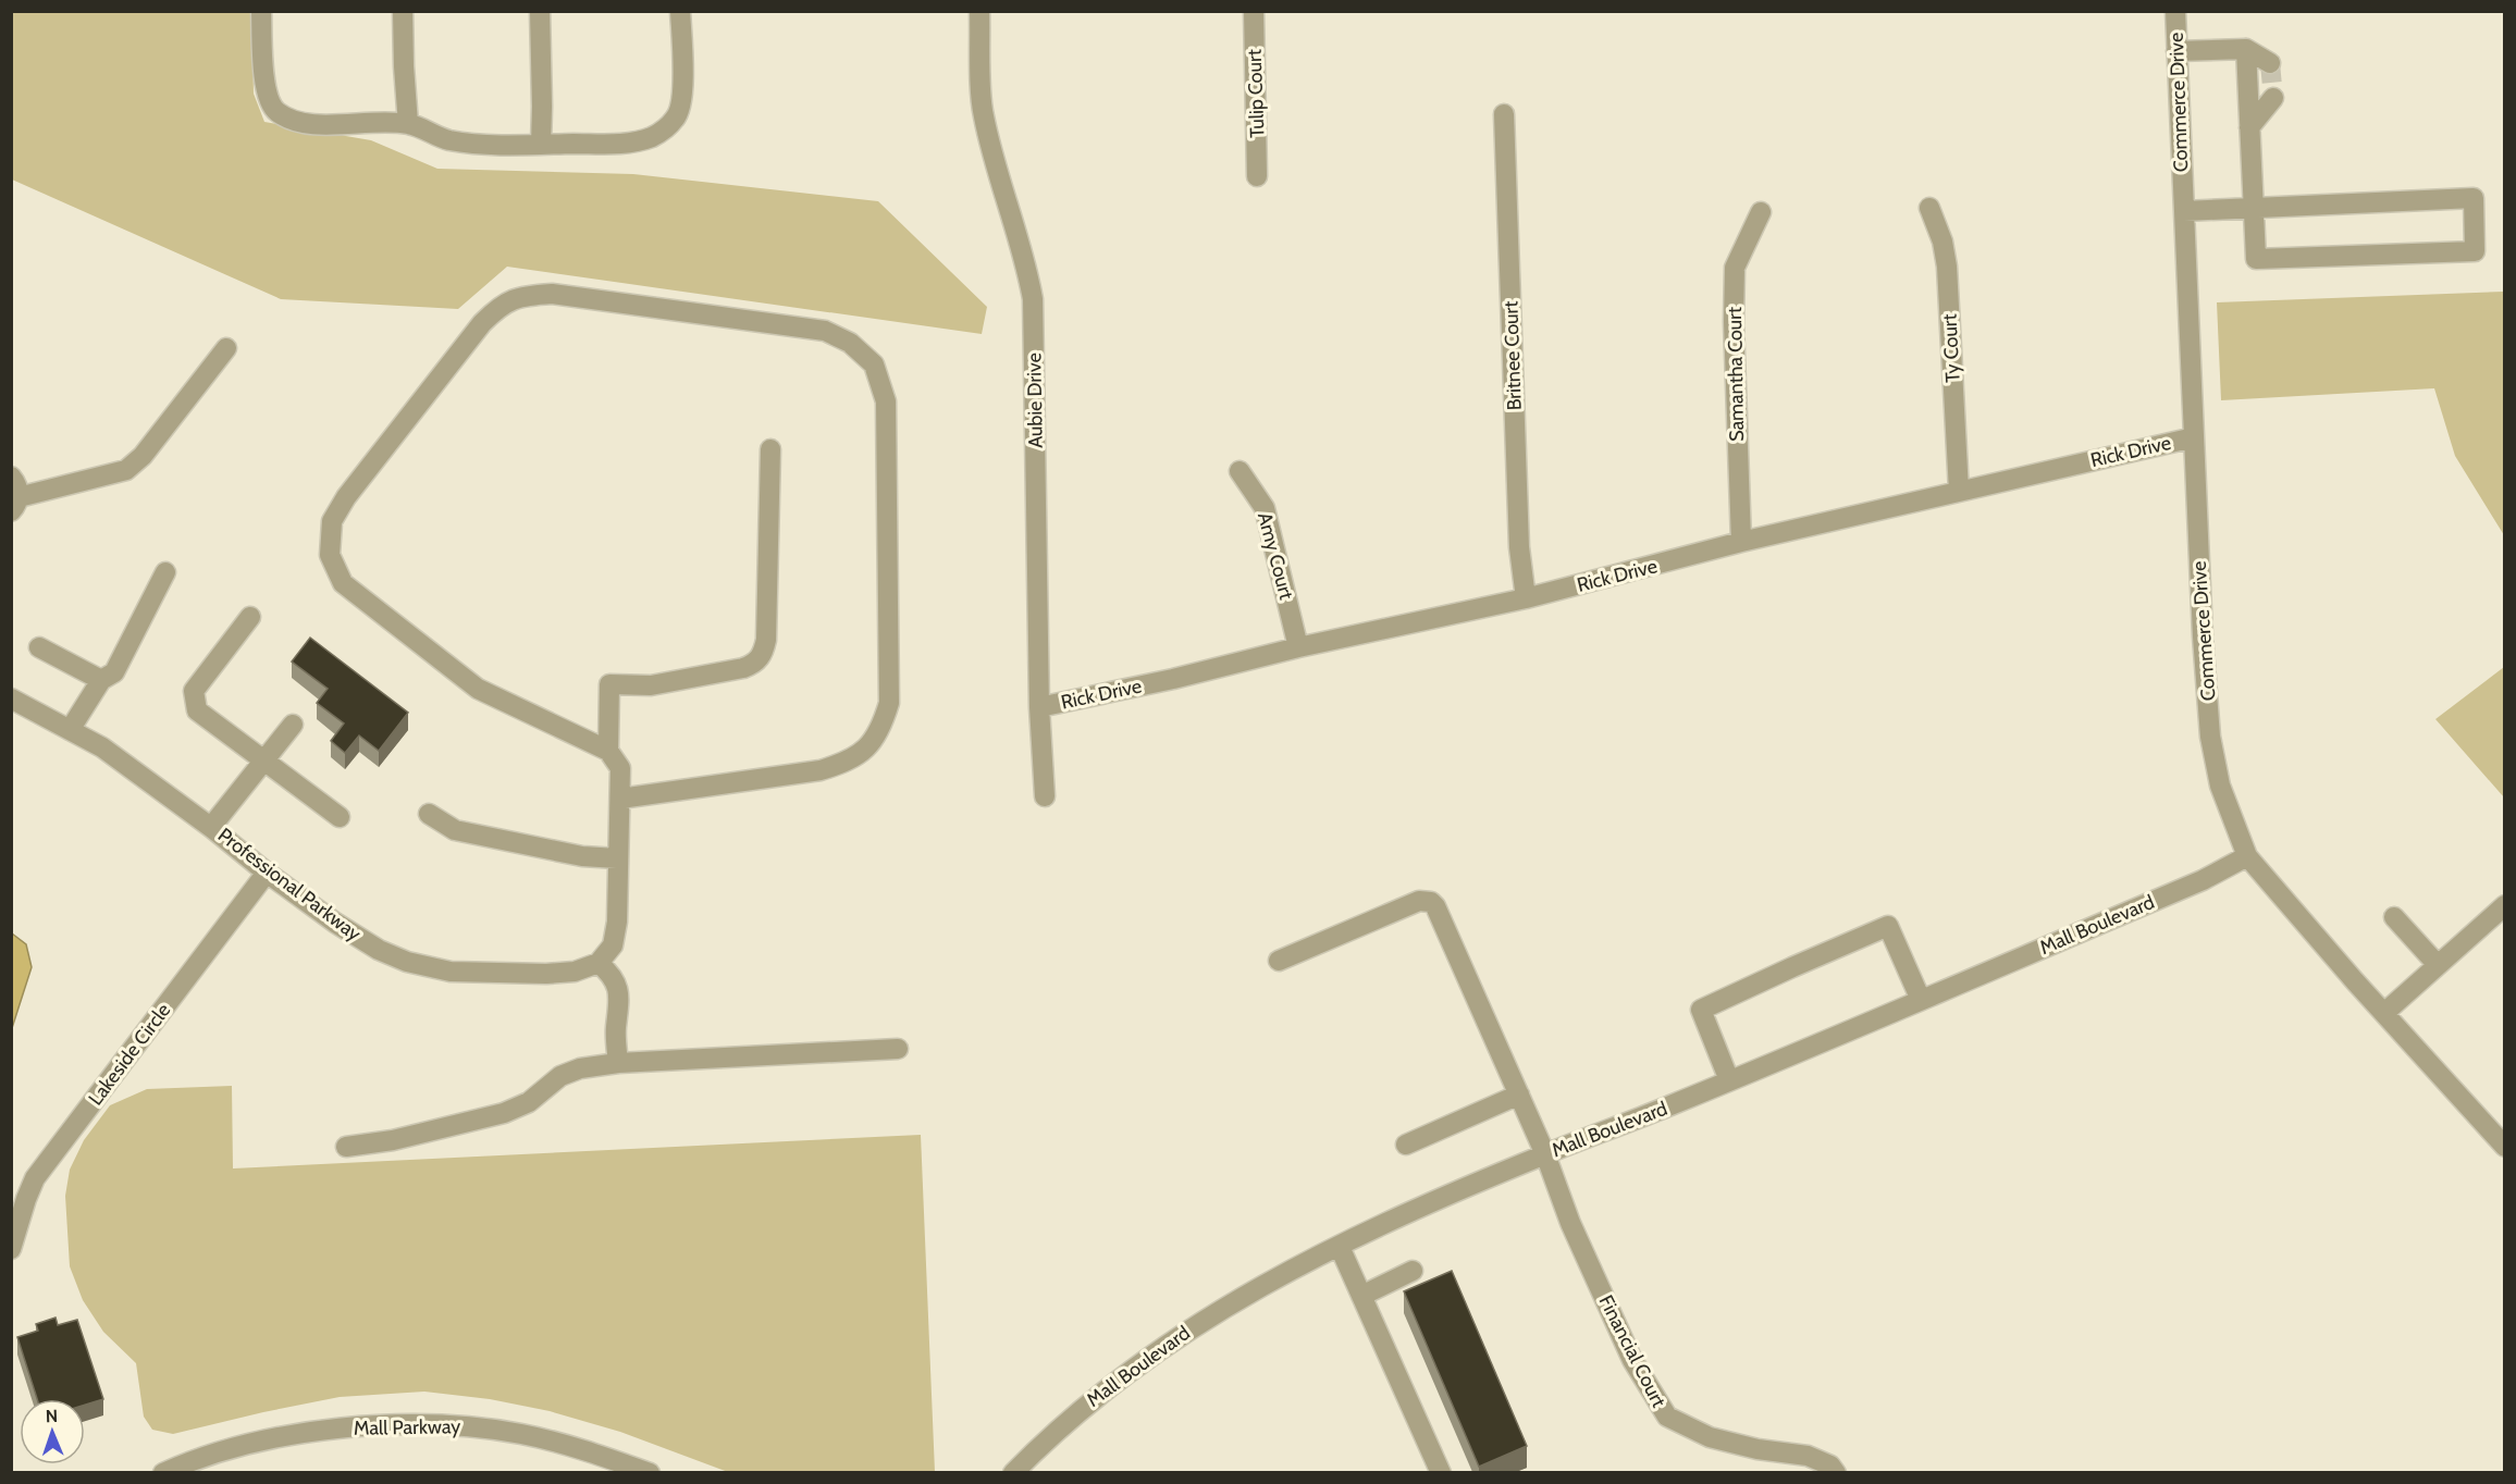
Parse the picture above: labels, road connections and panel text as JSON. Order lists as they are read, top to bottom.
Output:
{
  "streets": {
    "street": [
      "Tulip Court",
      "Commerce Drive",
      "Ty Court",
      "Britnee Court",
      "Samantha Court",
      "Aubie Drive",
      "Rick Drive",
      "Amy Court",
      "Professional Parkway",
      "Mall Boulevard",
      "Lakeside Circle",
      "Financial Court",
      "Mall Parkway"
    ]
  },
  "crossings": [
    ["Commerce Drive", "Rick Drive"],
    ["Commerce Drive", "Mall Boulevard"],
    ["Ty Court", "Rick Drive"],
    ["Britnee Court", "Rick Drive"],
    ["Samantha Court", "Rick Drive"],
    ["Aubie Drive", "Rick Drive"],
    ["Rick Drive", "Amy Court"],
    ["Professional Parkway", "Lakeside Circle"],
    ["Mall Boulevard", "Financial Court"]
  ],
  "north": "top"
}
